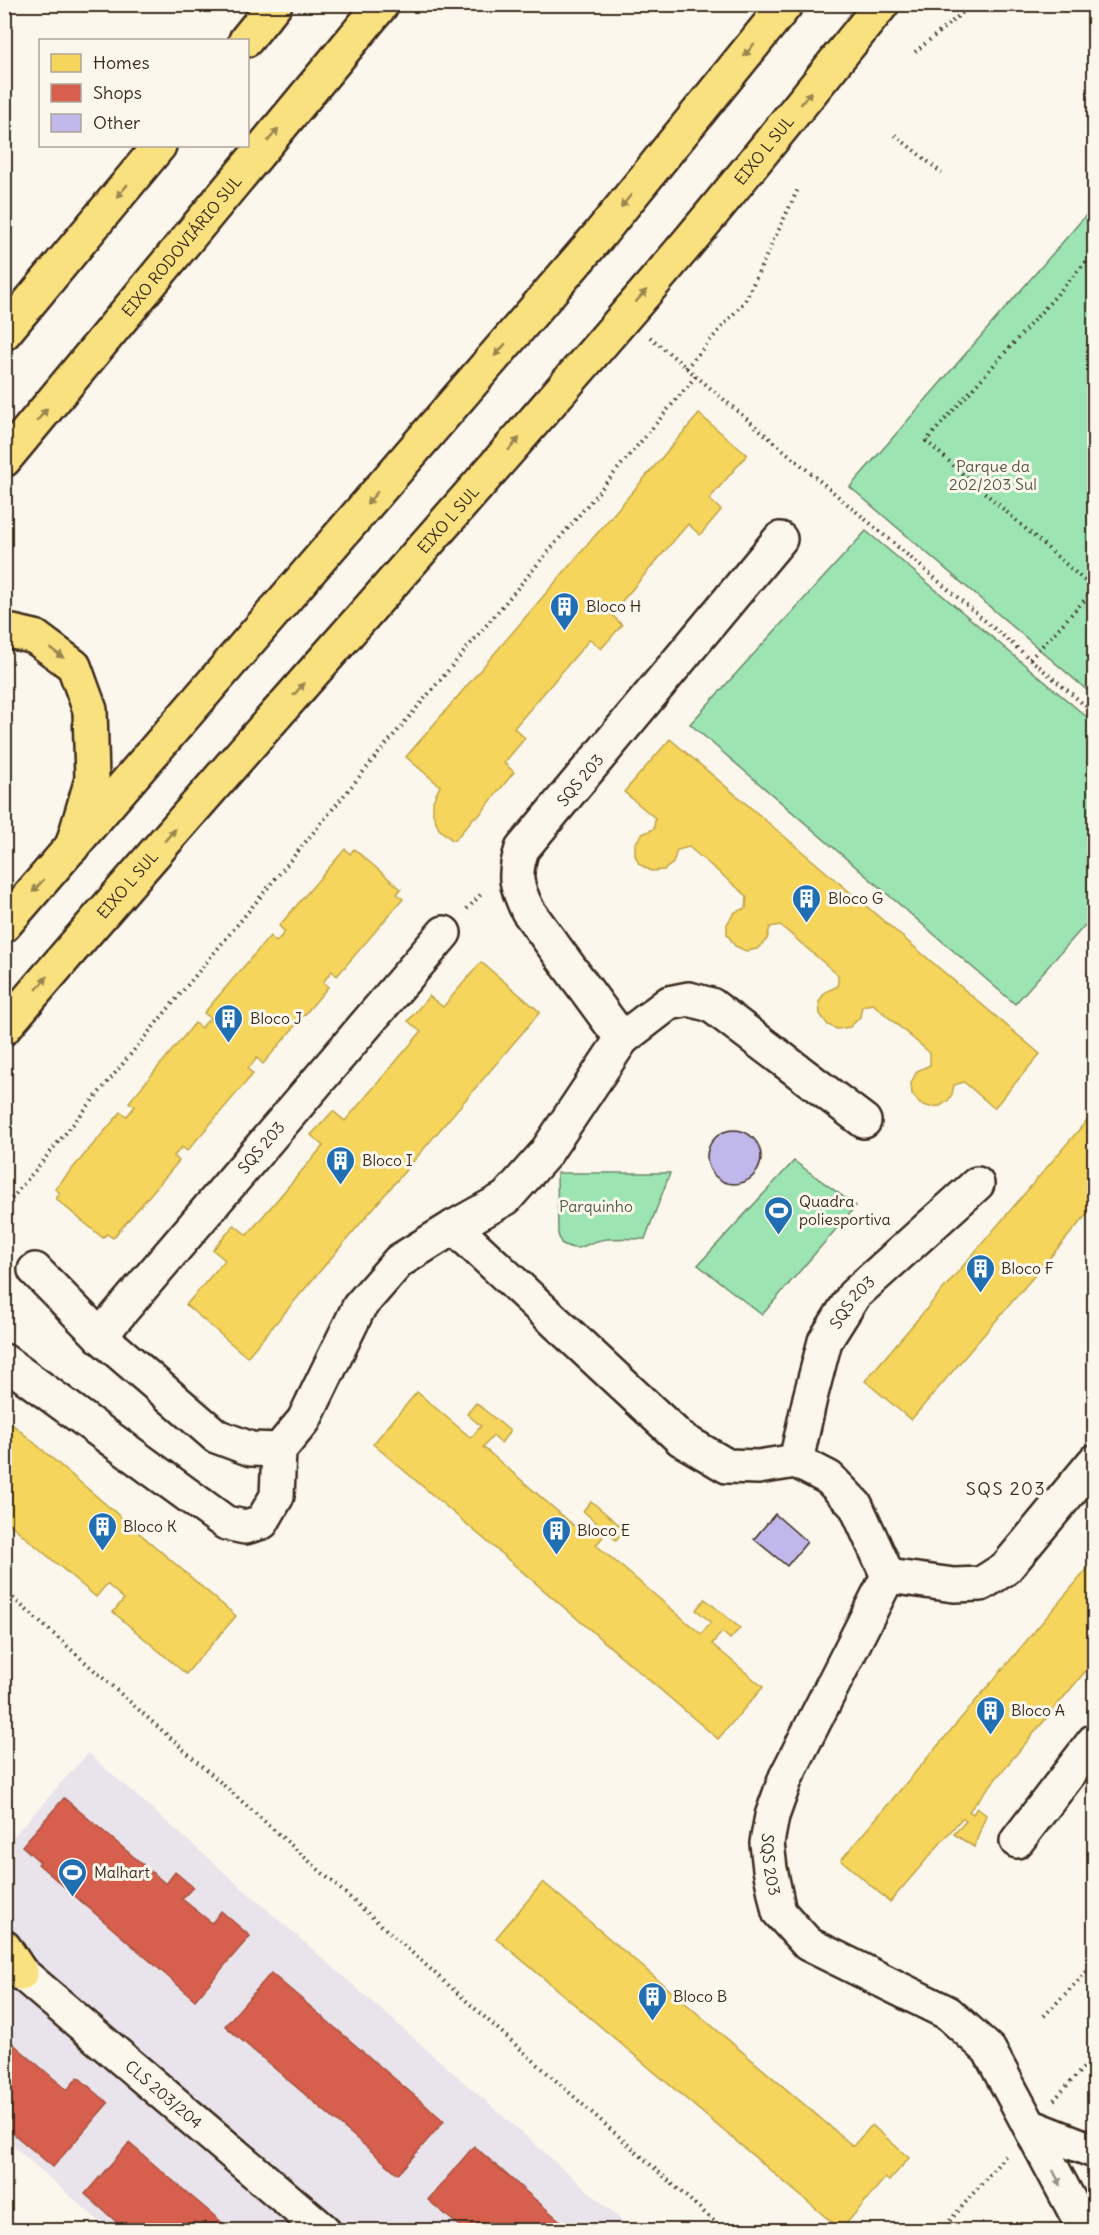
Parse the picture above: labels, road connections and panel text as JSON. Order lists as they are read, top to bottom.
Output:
{
  "streets": {
    "main road": ["EIXO L SUL", "EIXO RODOVIÁRIO SUL"],
    "street": ["SQS 203", "CLS 203/204"]
  },
  "districts": ["SQS 203"],
  "parks": ["Parque da 202/203 Sul", "Parquinho"],
  "places": {
    "building": [
      "Bloco H",
      "Bloco G",
      "Bloco J",
      "Bloco I",
      "Bloco F",
      "Bloco K",
      "Bloco E",
      "Bloco A",
      "Bloco B"
    ],
    "sports": ["Quadra poliesportiva", "Malhart"]
  },
  "legend": ["Homes", "Shops", "Other"]
}
